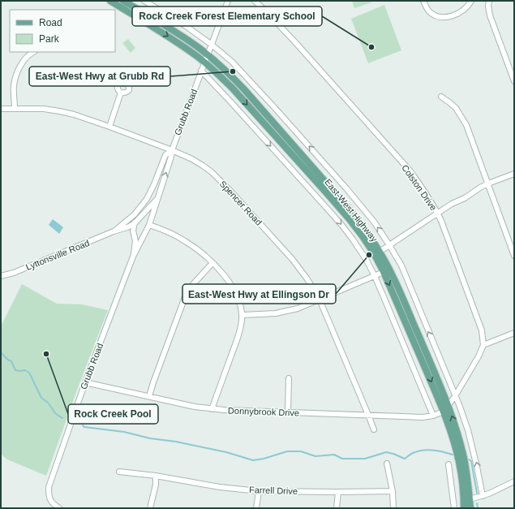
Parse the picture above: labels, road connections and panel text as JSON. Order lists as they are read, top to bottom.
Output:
{
  "streets": {
    "main road": ["East-West Highway"],
    "street": [
      "Grubb Road",
      "Colston Drive",
      "Spencer Road",
      "Lyttonsville Road",
      "Donnybrook Drive",
      "Farrell Drive"
    ]
  },
  "crossings": [
    ["Grubb Road", "Spencer Road"],
    ["Grubb Road", "East-West Highway"],
    ["Grubb Road", "Lyttonsville Road"],
    ["Grubb Road", "Donnybrook Drive"],
    ["Spencer Road", "Donnybrook Drive"],
    ["East-West Highway", "Donnybrook Drive"]
  ],
  "places": [
    "Rock Creek Forest Elementary School",
    "East-West Hwy at Grubb Rd",
    "East-West Hwy at Ellingson Dr",
    "Rock Creek Pool"
  ],
  "legend": ["Road", "Park"]
}
